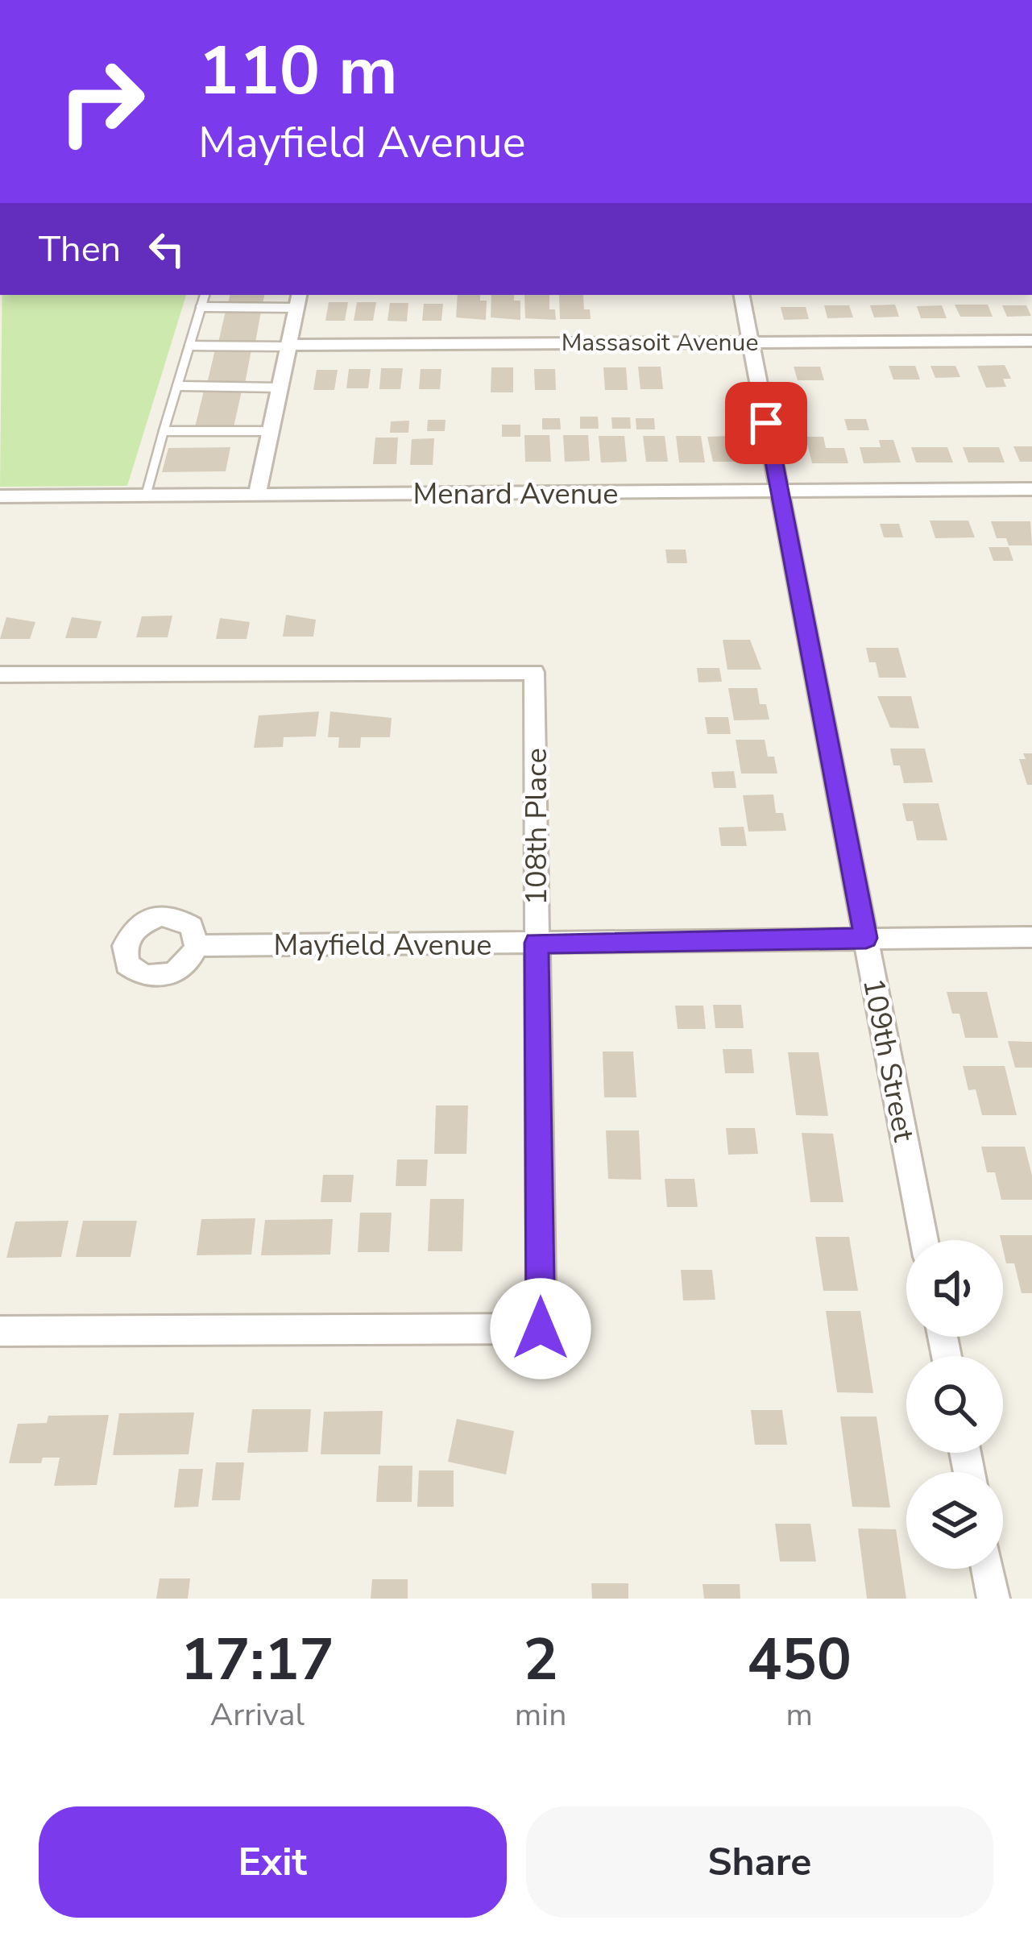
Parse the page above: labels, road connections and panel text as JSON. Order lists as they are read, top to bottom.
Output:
{
  "streets": {
    "street": [
      "Massasoit Avenue",
      "Menard Avenue",
      "108th Place",
      "Mayfield Avenue",
      "109th Street"
    ]
  },
  "crossings": [
    ["Massasoit Avenue", "109th Street"],
    ["Menard Avenue", "109th Street"],
    ["108th Place", "Mayfield Avenue"],
    ["Mayfield Avenue", "109th Street"]
  ],
  "page": {
    "turn": ["110 m", "Mayfield Avenue"],
    "then": "Then",
    "eta": [
      "17:17",
      "Arrival",
      "2",
      "min",
      "450",
      "m"
    ],
    "buttons": ["Exit", "Share"]
  }
}
